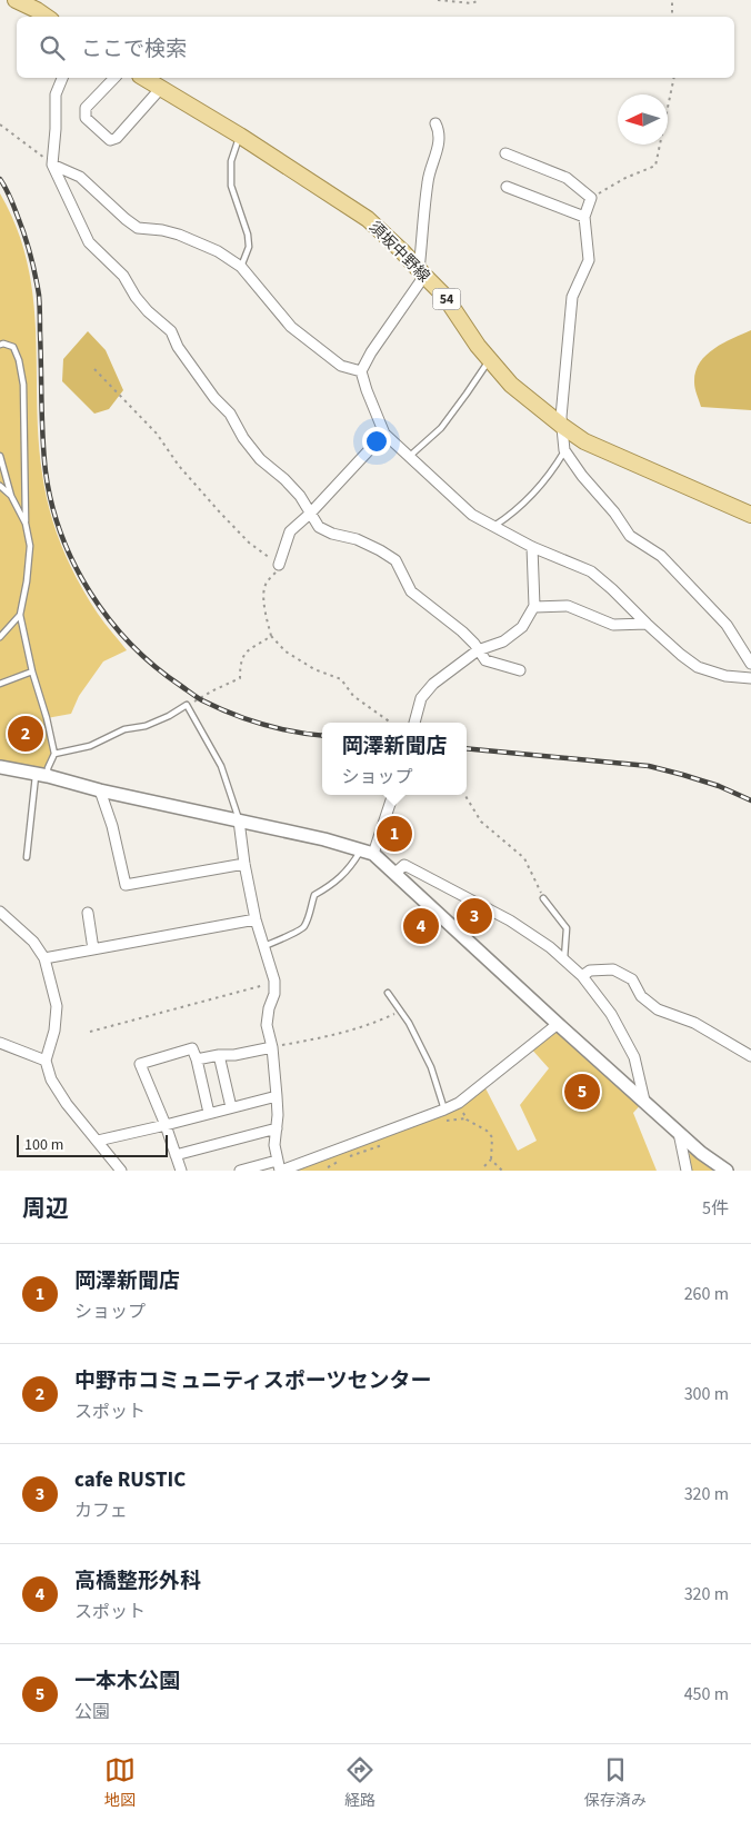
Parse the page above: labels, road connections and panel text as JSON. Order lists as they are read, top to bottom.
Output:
{
  "streets": {
    "main road": ["須坂中野線", "54"]
  },
  "scale_bar": "100 m",
  "north": "left",
  "page": {
    "search": "ここで検索",
    "pins": [
      "2",
      "1",
      "3",
      "4",
      "5"
    ],
    "popup": ["岡澤新聞店", "ショップ"],
    "scale": "100 m",
    "heading": ["周辺", "5件"],
    "list": [
      {
        "mark": "1",
        "name": "岡澤新聞店",
        "note": "ショップ",
        "value": "260 m"
      },
      {
        "mark": "2",
        "name": "中野市コミュニティスポーツセンター",
        "note": "スポット",
        "value": "300 m"
      },
      {
        "mark": "3",
        "name": "cafe RUSTIC",
        "note": "カフェ",
        "value": "320 m"
      },
      {
        "mark": "4",
        "name": "高橋整形外科",
        "note": "スポット",
        "value": "320 m"
      },
      {
        "mark": "5",
        "name": "一本木公園",
        "note": "公園",
        "value": "450 m"
      }
    ],
    "nav": ["地図", "経路", "保存済み"]
  }
}
